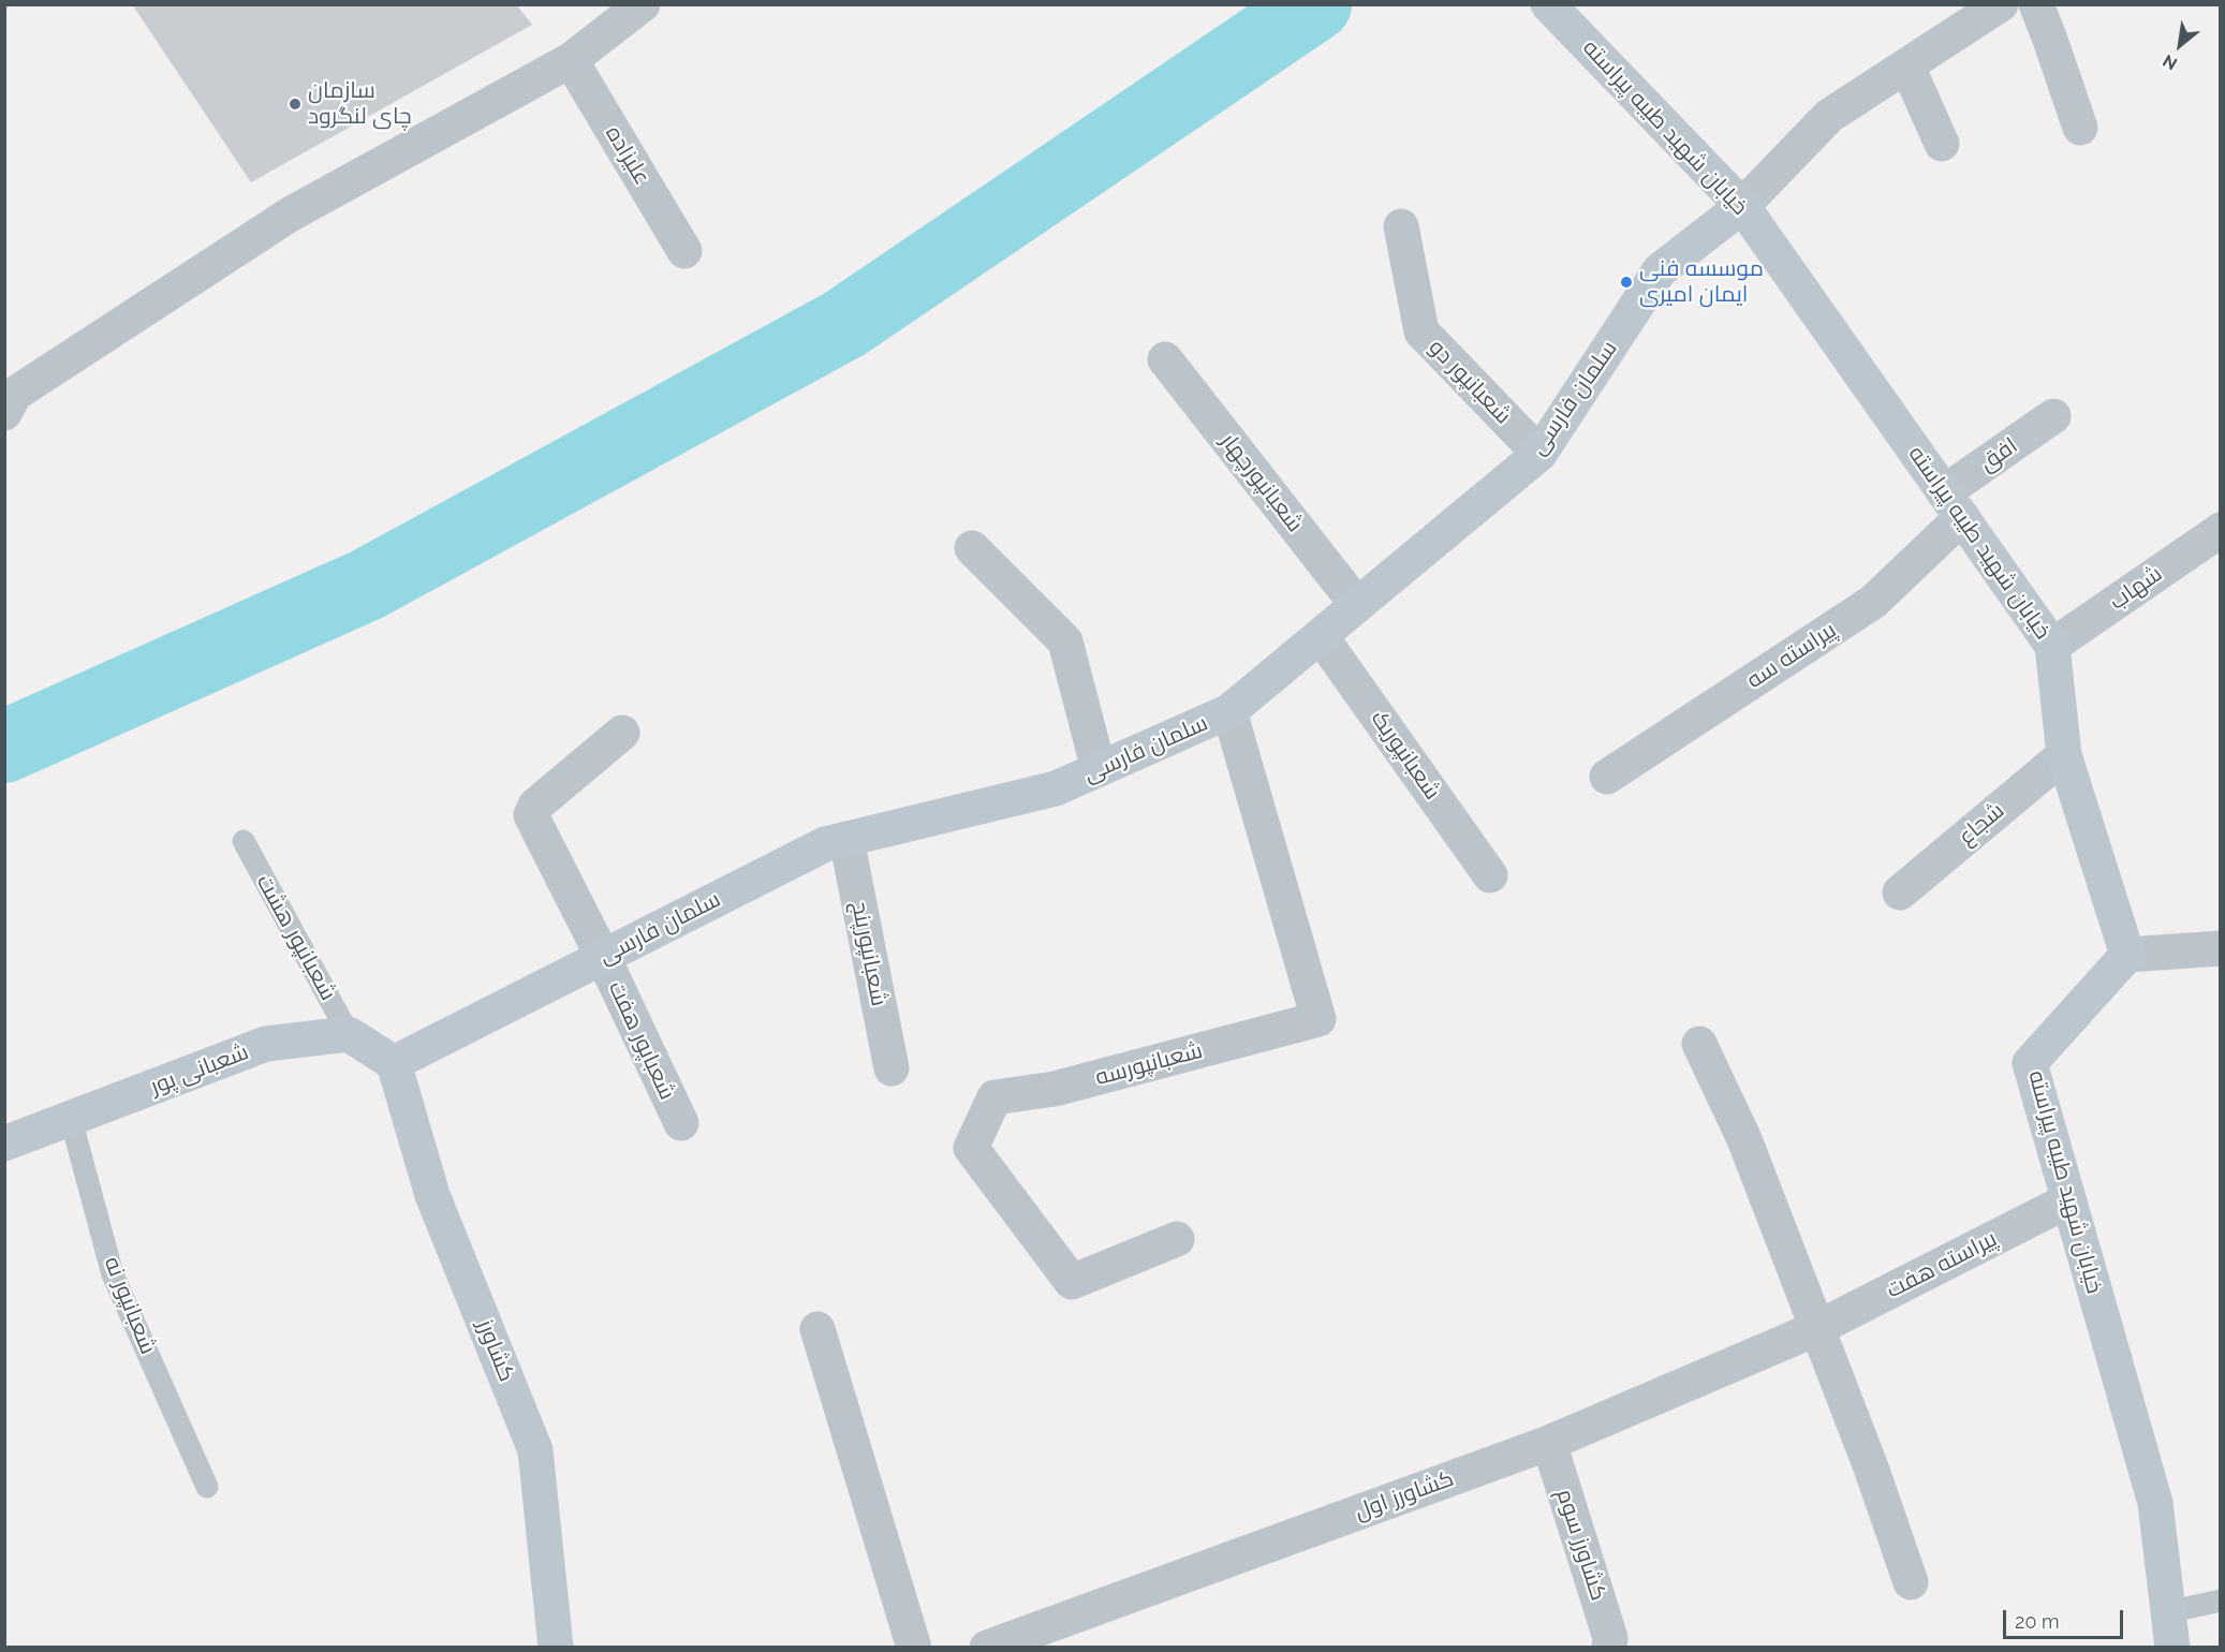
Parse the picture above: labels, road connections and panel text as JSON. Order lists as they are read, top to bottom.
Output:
{
  "streets": {
    "street": [
      "خیابان شهید طیبه پیراسته",
      "علیزاده",
      "شعبانپور دو",
      "سلمان فارسی",
      "افق",
      "شعبانپورچهار",
      "شهاب",
      "پیراسته سه",
      "شعبانپوریک",
      "شجاع",
      "شعبانپورپنج",
      "شعباپور هفت",
      "شعبانپورسه",
      "شعبانی پور",
      "پیراسته هفت",
      "کشاورز",
      "کشاورز اول",
      "کشاورز سوم"
    ],
    "lane": ["شعبانپور هشت", "شعبانپور نه"]
  },
  "crossings": [
    ["خیابان شهید طیبه پیراسته", "سلمان فارسی"],
    ["خیابان شهید طیبه پیراسته", "افق"],
    ["خیابان شهید طیبه پیراسته", "شهاب"],
    ["خیابان شهید طیبه پیراسته", "پیراسته سه"],
    ["خیابان شهید طیبه پیراسته", "شجاع"],
    ["خیابان شهید طیبه پیراسته", "پیراسته هفت"],
    ["شعبانپور دو", "سلمان فارسی"],
    ["سلمان فارسی", "شعبانپورچهار"],
    ["سلمان فارسی", "شعبانپوریک"],
    ["سلمان فارسی", "شعبانپورپنج"],
    ["سلمان فارسی", "شعباپور هفت"],
    ["سلمان فارسی", "شعبانپورسه"],
    ["سلمان فارسی", "کشاورز"],
    ["افق", "پیراسته سه"],
    ["شعبانپور هشت", "شعبانی پور"],
    ["شعبانی پور", "شعبانپور نه"],
    ["پیراسته هفت", "کشاورز اول"],
    ["کشاورز اول", "کشاورز سوم"]
  ],
  "places": ["سازمان چای لنگرود", "موسسه فنی ایمان امیری"],
  "scale_bar": "20 m",
  "north": "bottom left"
}
